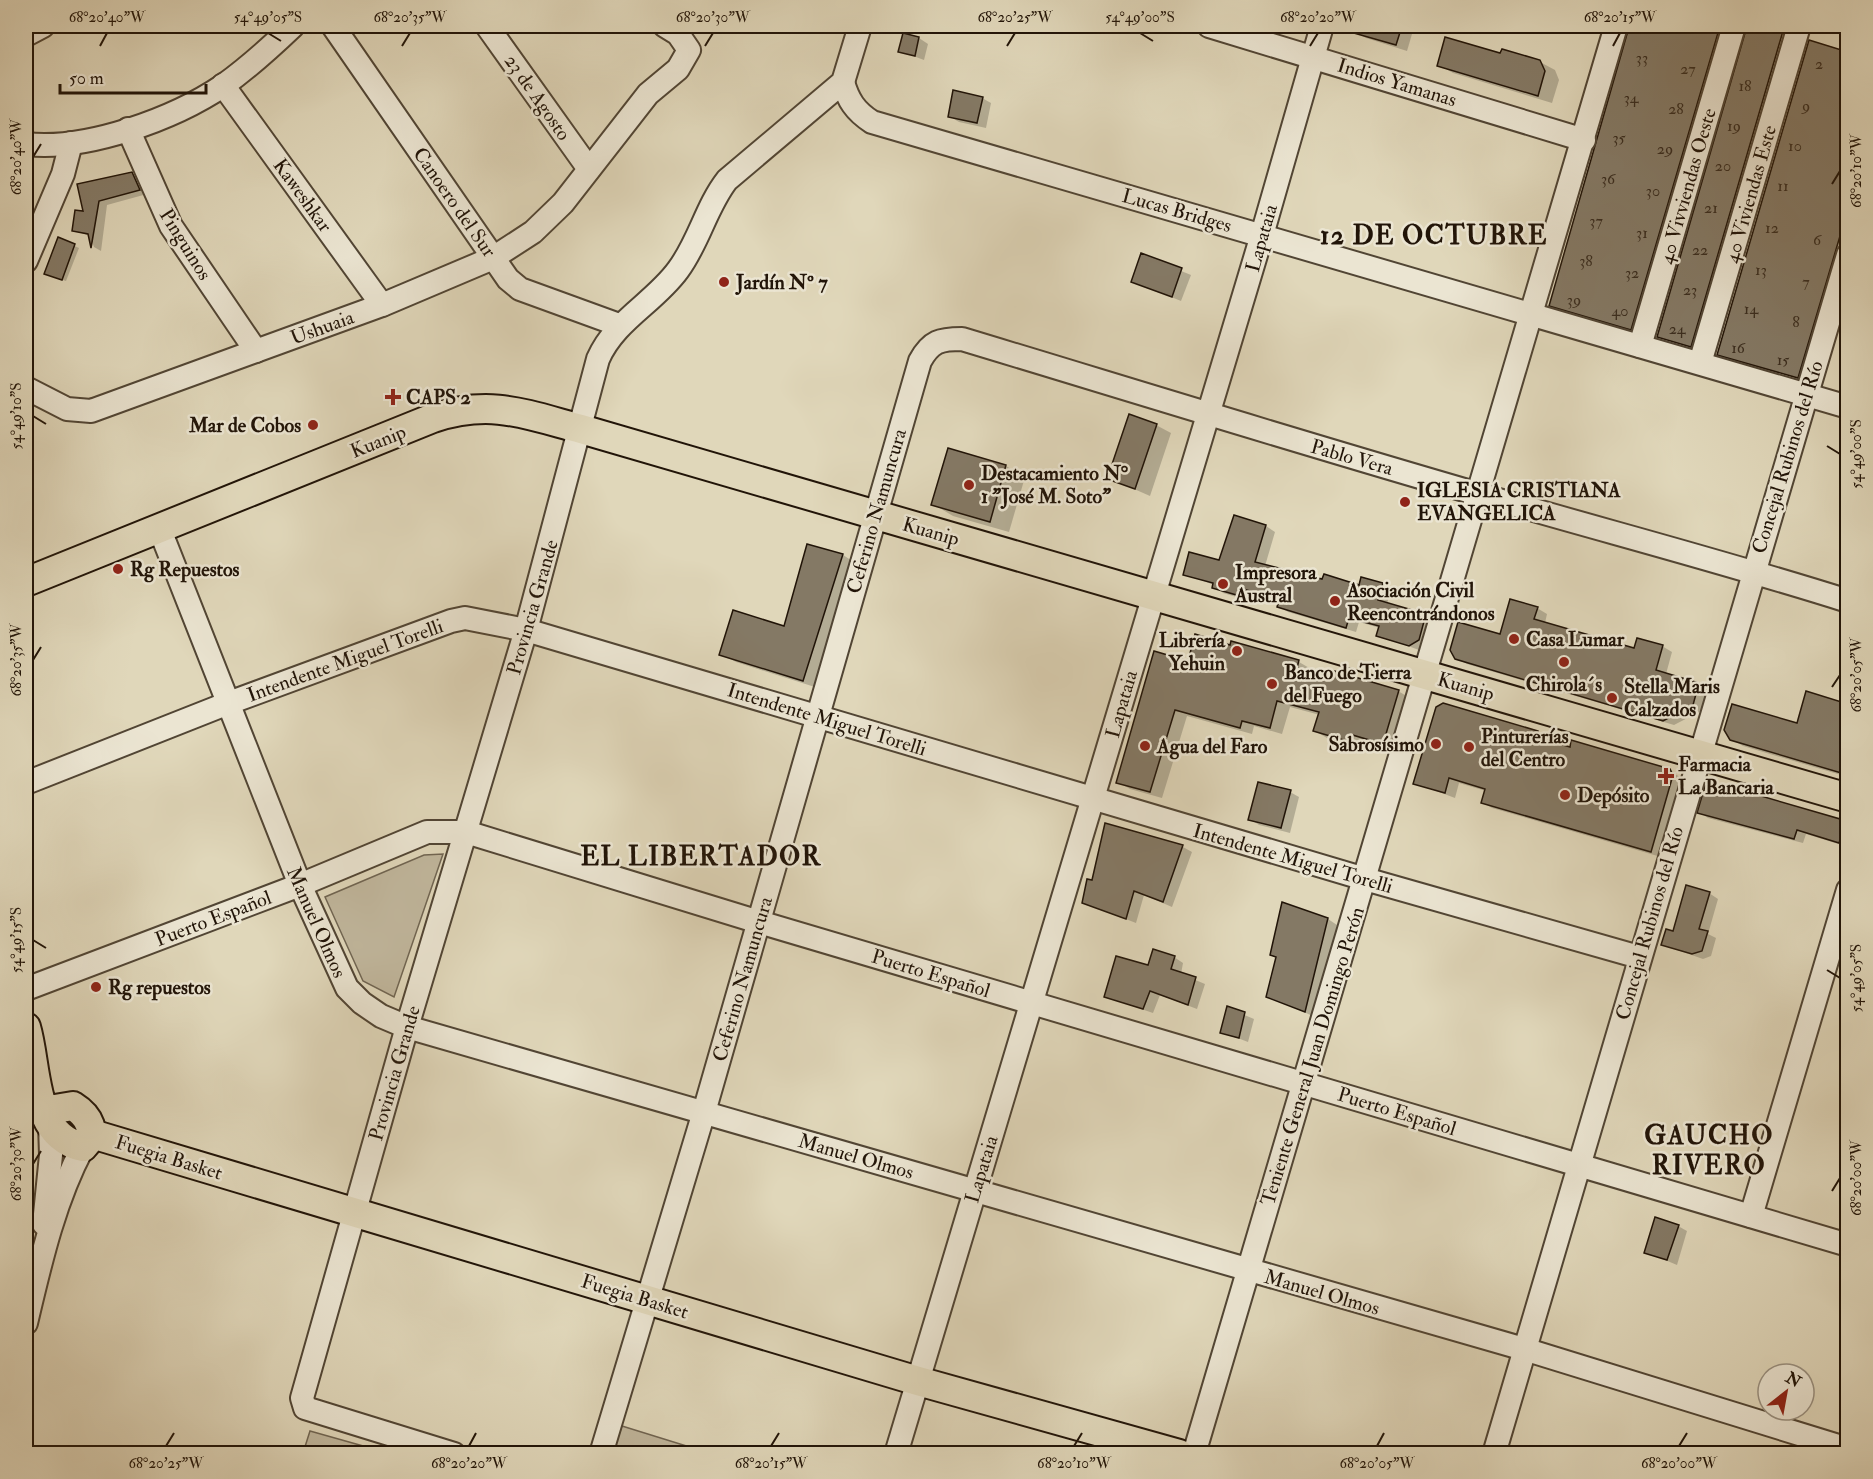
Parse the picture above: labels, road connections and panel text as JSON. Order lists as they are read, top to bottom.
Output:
{
  "streets": {
    "main road": ["Kuanip", "Fuegia Basket"],
    "street": [
      "Indios Yamanas",
      "23 de Agosto",
      "40 Vivviendas Oeste",
      "40 Viviendas Este",
      "Kaweshkar",
      "Canoero del Sur",
      "Lucas Bridges",
      "Lapataia",
      "Pinguinos",
      "Ushuaia",
      "Pablo Vera",
      "Concejal Rubinos del Río",
      "Ceferino Namuncura",
      "Provincia Grande",
      "Intendente Miguel Torelli",
      "Puerto Español",
      "Manuel Olmos",
      "Teniente General Juan Domingo Perón"
    ]
  },
  "crossings": [
    ["Indios Yamanas", "Lapataia"],
    ["Indios Yamanas", "Teniente General Juan Domingo Perón"],
    ["23 de Agosto", "Ushuaia"],
    ["40 Vivviendas Oeste", "Lucas Bridges"],
    ["40 Viviendas Este", "Lucas Bridges"],
    ["Kaweshkar", "Ushuaia"],
    ["Canoero del Sur", "Ushuaia"],
    ["Canoero del Sur", "Provincia Grande"],
    ["Lucas Bridges", "Lapataia"],
    ["Lucas Bridges", "Concejal Rubinos del Río"],
    ["Lucas Bridges", "Provincia Grande"],
    ["Lucas Bridges", "Teniente General Juan Domingo Perón"],
    ["Lapataia", "Kuanip"],
    ["Lapataia", "Pablo Vera"],
    ["Lapataia", "Intendente Miguel Torelli"],
    ["Lapataia", "Puerto Español"],
    ["Lapataia", "Manuel Olmos"],
    ["Lapataia", "Fuegia Basket"],
    ["Pinguinos", "Ushuaia"],
    ["Kuanip", "Concejal Rubinos del Río"],
    ["Kuanip", "Ceferino Namuncura"],
    ["Kuanip", "Provincia Grande"],
    ["Kuanip", "Manuel Olmos"],
    ["Kuanip", "Teniente General Juan Domingo Perón"],
    ["Pablo Vera", "Concejal Rubinos del Río"],
    ["Pablo Vera", "Ceferino Namuncura"],
    ["Pablo Vera", "Teniente General Juan Domingo Perón"],
    ["Concejal Rubinos del Río", "Intendente Miguel Torelli"],
    ["Concejal Rubinos del Río", "Puerto Español"],
    ["Concejal Rubinos del Río", "Manuel Olmos"],
    ["Ceferino Namuncura", "Intendente Miguel Torelli"],
    ["Ceferino Namuncura", "Puerto Español"],
    ["Ceferino Namuncura", "Manuel Olmos"],
    ["Ceferino Namuncura", "Fuegia Basket"],
    ["Provincia Grande", "Intendente Miguel Torelli"],
    ["Provincia Grande", "Puerto Español"],
    ["Provincia Grande", "Manuel Olmos"],
    ["Provincia Grande", "Fuegia Basket"],
    ["Intendente Miguel Torelli", "Manuel Olmos"],
    ["Intendente Miguel Torelli", "Teniente General Juan Domingo Perón"],
    ["Puerto Español", "Manuel Olmos"],
    ["Puerto Español", "Teniente General Juan Domingo Perón"],
    ["Manuel Olmos", "Teniente General Juan Domingo Perón"]
  ],
  "districts": ["12 DE OCTUBRE", "EL LIBERTADOR", "GAUCHO RIVERO"],
  "places": {
    "other": [
      "Jardín Nº 7",
      "Mar de Cobos",
      "Destacamiento N° 1 \"José M. Soto\"",
      "IGLESIA CRISTIANA EVANGELICA",
      "Rg Repuestos",
      "Impresora Austral",
      "Asociación Civil Reencontrándonos",
      "Casa Lumar",
      "Librería Yehuin",
      "Chirola´s",
      "Banco de Tierra del Fuego",
      "Stella Maris Calzados",
      "Sabrosísimo",
      "Agua del Faro",
      "Pinturerías del Centro",
      "Depósito",
      "Rg repuestos"
    ],
    "health": ["CAPS 2", "Farmacia La Bancaria"]
  },
  "house_numbers": [
    "33",
    "2",
    "27",
    "18",
    "34",
    "9",
    "28",
    "19",
    "35",
    "10",
    "29",
    "20",
    "36",
    "11",
    "30",
    "21",
    "37",
    "12",
    "31",
    "6",
    "22",
    "38",
    "13",
    "32",
    "7",
    "23",
    "39",
    "14",
    "40",
    "8",
    "24",
    "16",
    "15"
  ],
  "scale_bar": "50 m",
  "north": "top right",
  "coordinates": [
    "68°20'40\"W",
    "54°49'05\"S",
    "68°20'35\"W",
    "68°20'30\"W",
    "68°20'25\"W",
    "54°49'00\"S",
    "68°20'20\"W",
    "68°20'15\"W",
    "68°20'10\"W",
    "54°49'10\"S",
    "68°20'05\"W",
    "54°49'15\"S",
    "68°20'00\"W"
  ]
}
